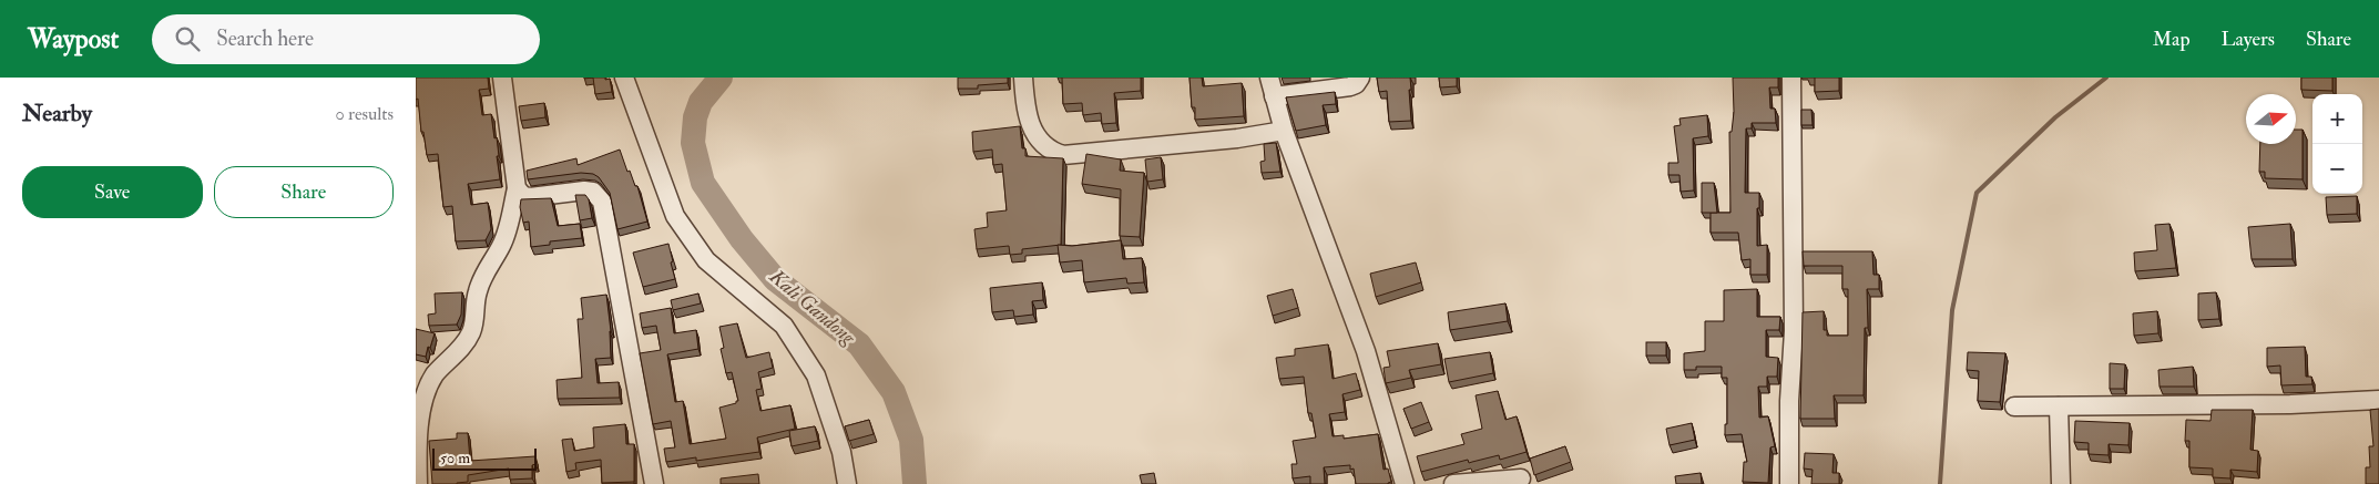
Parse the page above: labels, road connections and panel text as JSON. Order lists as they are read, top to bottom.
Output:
{
  "water": ["Kali Gandong"],
  "scale_bar": "50 m",
  "north": "right",
  "page": {
    "header": "Waypost",
    "search": "Search here",
    "nav": ["Map", "Layers", "Share"],
    "heading": ["Nearby", "0 results"],
    "map_buttons": ["+", "−"],
    "buttons": ["Save", "Share"],
    "scale": "50 m"
  }
}
